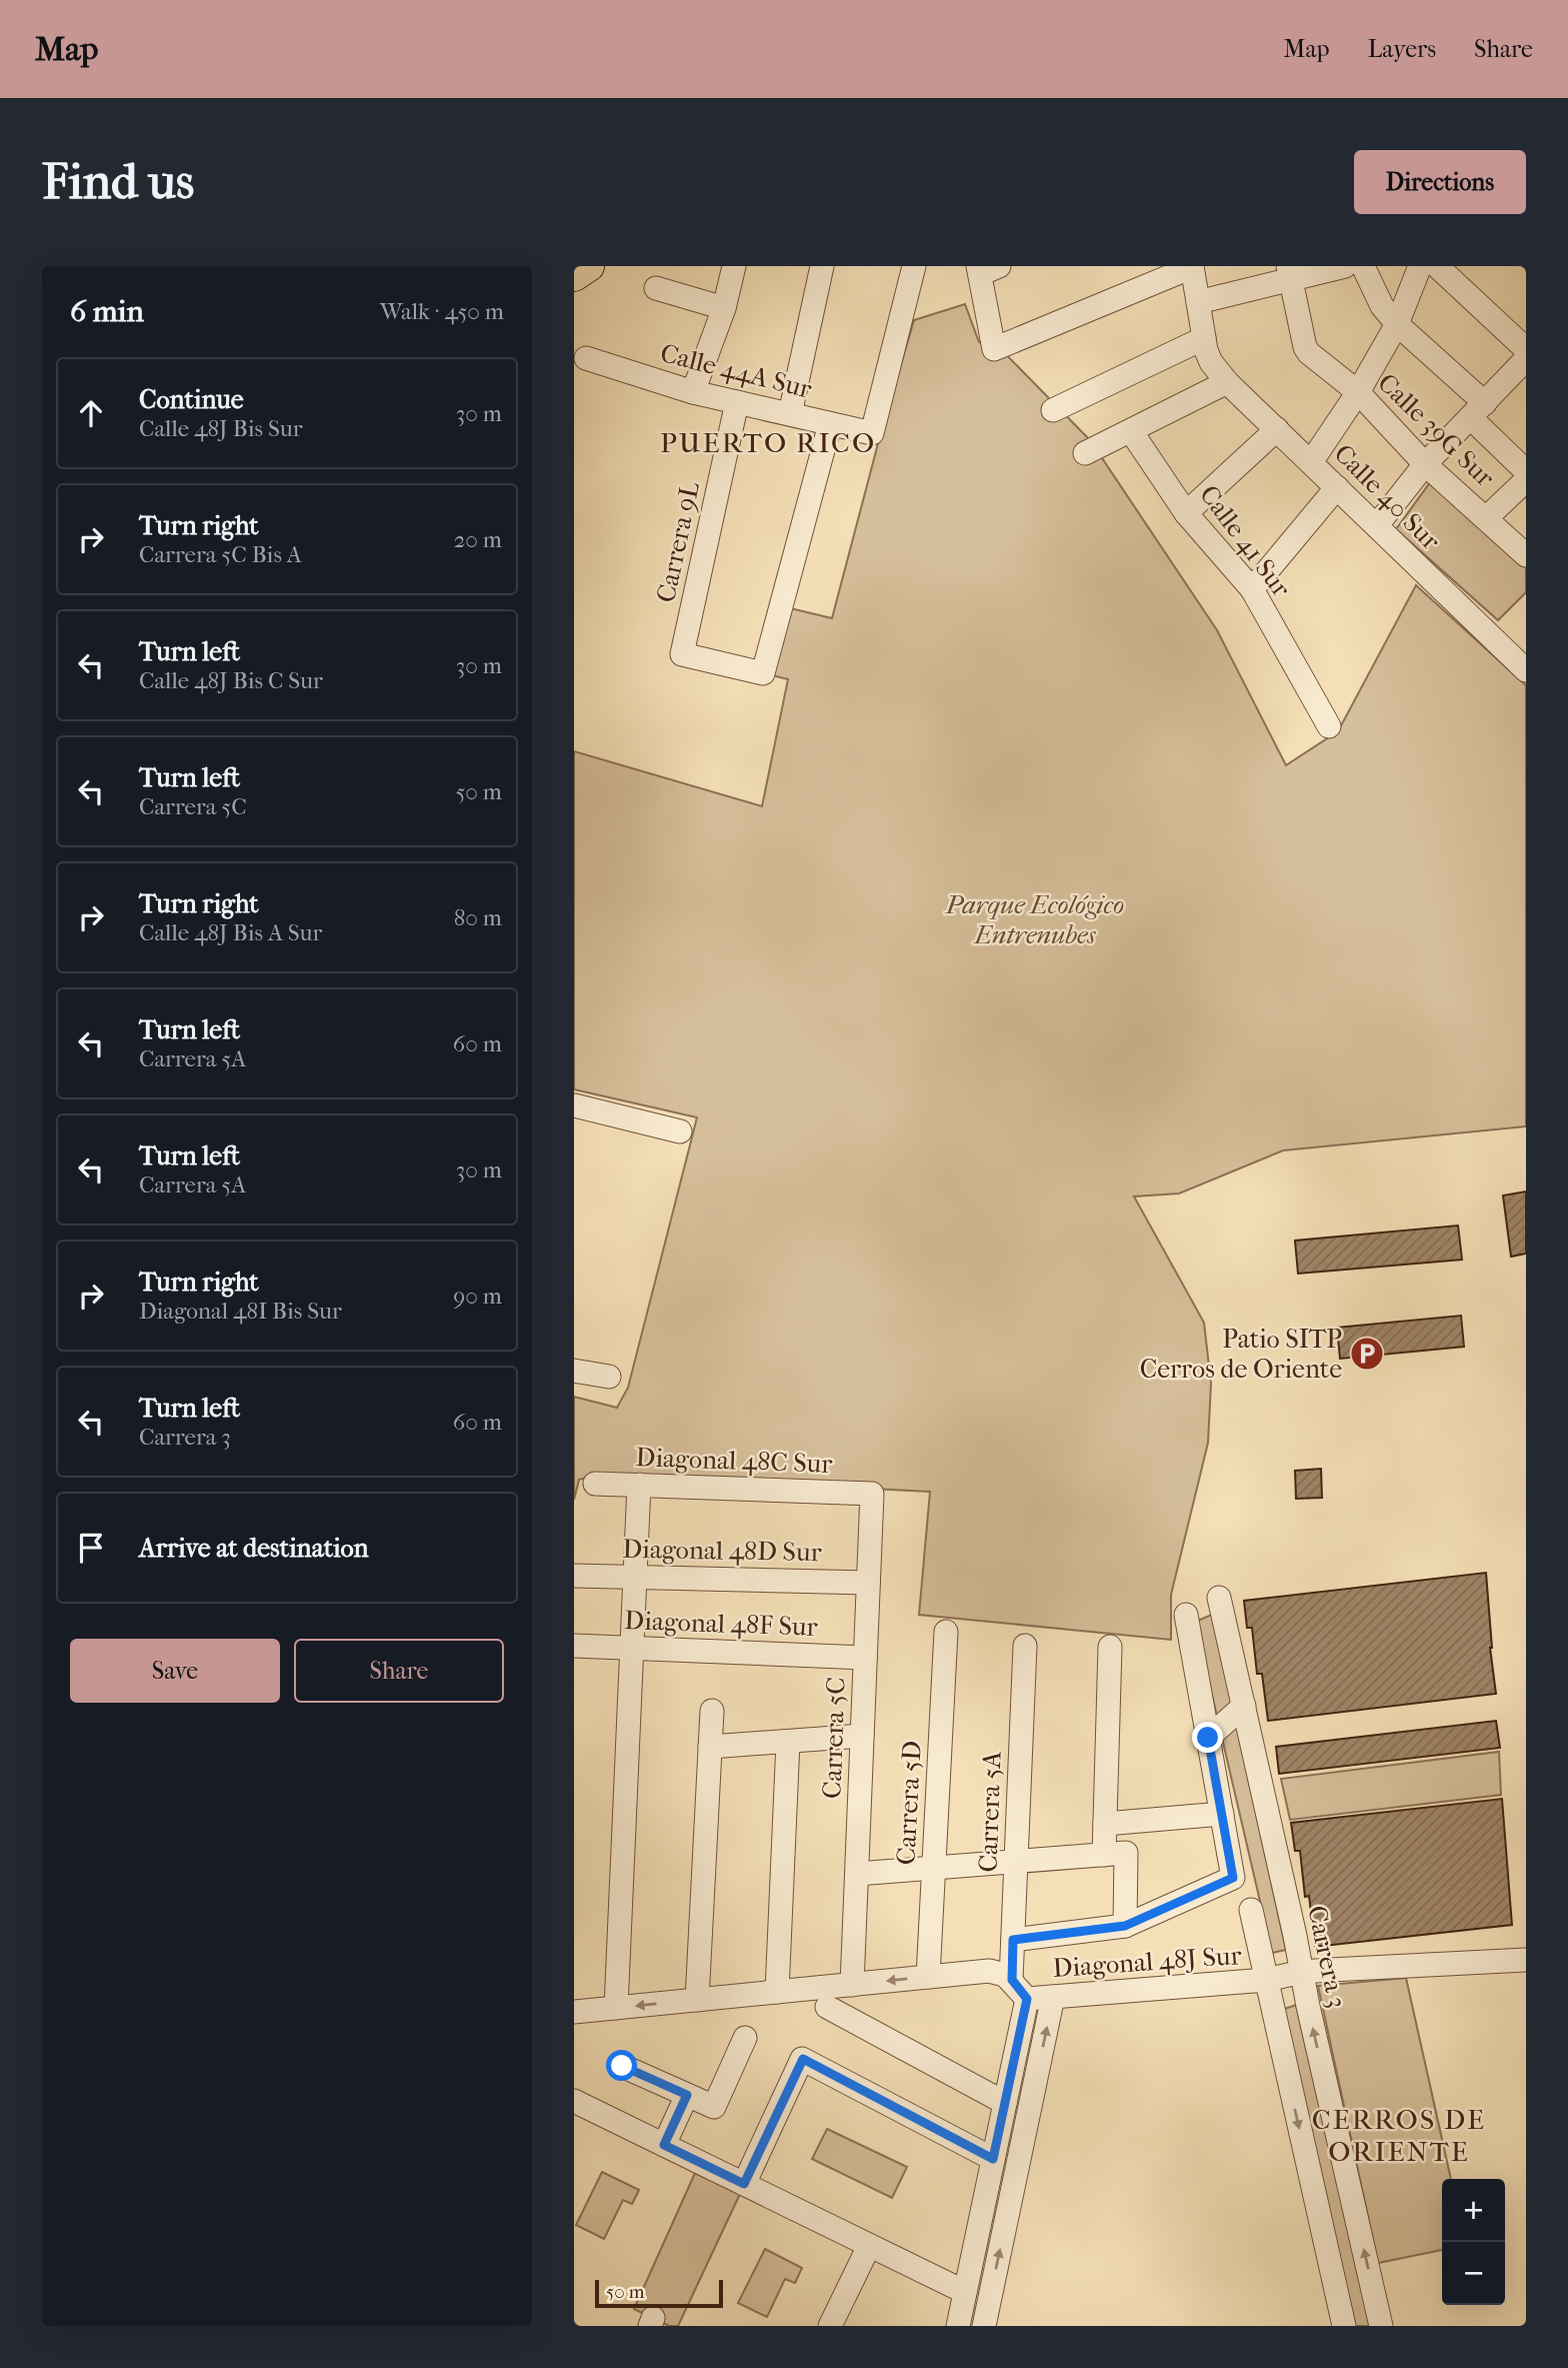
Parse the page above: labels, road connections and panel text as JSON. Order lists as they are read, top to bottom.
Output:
{
  "streets": {
    "street": [
      "Calle 44A Sur",
      "Calle 39G Sur",
      "Calle 40 Sur",
      "Calle 41 Sur",
      "Carrera 9L",
      "Diagonal 48C Sur",
      "Diagonal 48D Sur",
      "Diagonal 48F Sur",
      "Carrera 5C",
      "Carrera 5D",
      "Carrera 5A",
      "Carrera 3",
      "Diagonal 48J Sur"
    ]
  },
  "crossings": [
    ["Calle 44A Sur", "Carrera 9L"],
    ["Diagonal 48C Sur", "Carrera 5C"],
    ["Diagonal 48D Sur", "Carrera 5C"],
    ["Diagonal 48F Sur", "Carrera 5C"],
    ["Carrera 5A", "Diagonal 48J Sur"],
    ["Carrera 3", "Diagonal 48J Sur"]
  ],
  "districts": ["PUERTO RICO", "CERROS DE ORIENTE"],
  "parks": ["Parque Ecológico Entrenubes"],
  "places": {
    "parking": ["Patio SITP Cerros de Oriente"]
  },
  "scale_bar": "50 m",
  "page": {
    "header": "Map",
    "nav": ["Map", "Layers", "Share"],
    "buttons": [
      "Directions",
      ["Save", "Share"]
    ],
    "title": "Find us",
    "heading": ["6 min", "Walk · 450 m"],
    "list": [
      ["Continue", "Calle 48J Bis Sur", "30 m"],
      ["Turn right", "Carrera 5C Bis A", "20 m"],
      ["Turn left", "Calle 48J Bis C Sur", "30 m"],
      ["Turn left", "Carrera 5C", "50 m"],
      ["Turn right", "Calle 48J Bis A Sur", "80 m"],
      ["Turn left", "Carrera 5A", "60 m"],
      ["Turn left", "Carrera 5A", "30 m"],
      ["Turn right", "Diagonal 48I Bis Sur", "90 m"],
      ["Turn left", "Carrera 3", "60 m"],
      "Arrive at destination"
    ],
    "map_buttons": ["+", "−"],
    "scale": "50 m"
  }
}
